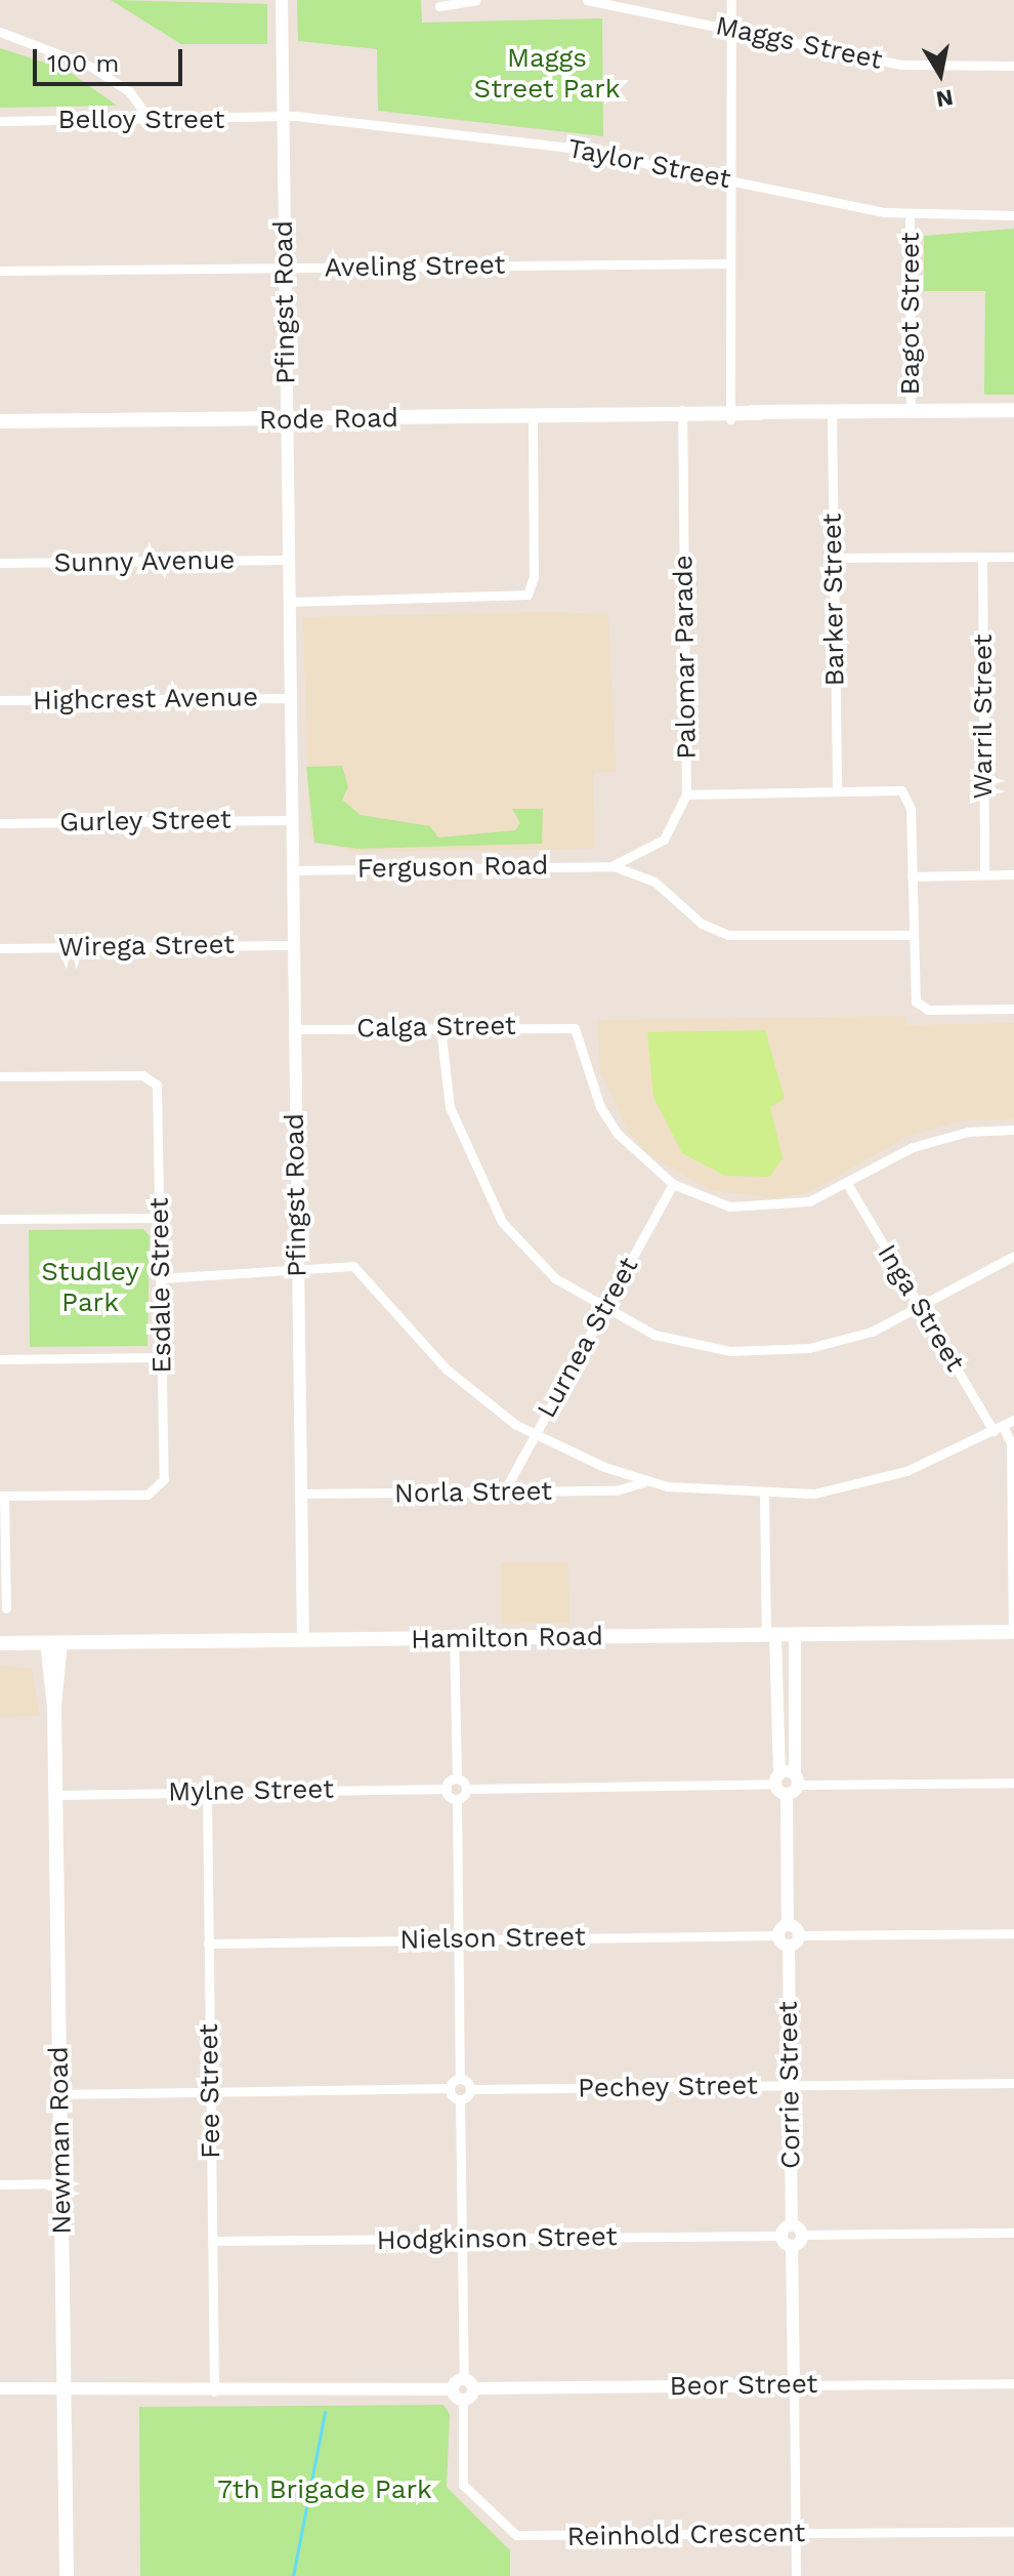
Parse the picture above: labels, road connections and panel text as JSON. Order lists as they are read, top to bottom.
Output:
{
  "streets": {
    "main road": ["Rode Road", "Hamilton Road", "Newman Road"],
    "street": [
      "Maggs Street",
      "Belloy Street",
      "Taylor Street",
      "Aveling Street",
      "Pfingst Road",
      "Bagot Street",
      "Sunny Avenue",
      "Barker Street",
      "Palomar Parade",
      "Highcrest Avenue",
      "Warril Street",
      "Gurley Street",
      "Ferguson Road",
      "Wirega Street",
      "Calga Street",
      "Esdale Street",
      "Inga Street",
      "Lurnea Street",
      "Norla Street",
      "Mylne Street",
      "Nielson Street",
      "Corrie Street",
      "Pechey Street",
      "Fee Street",
      "Hodgkinson Street",
      "Beor Street",
      "Reinhold Crescent"
    ]
  },
  "crossings": [
    ["Belloy Street", "Taylor Street"],
    ["Belloy Street", "Pfingst Road"],
    ["Taylor Street", "Pfingst Road"],
    ["Taylor Street", "Bagot Street"],
    ["Aveling Street", "Pfingst Road"],
    ["Pfingst Road", "Rode Road"],
    ["Pfingst Road", "Sunny Avenue"],
    ["Pfingst Road", "Highcrest Avenue"],
    ["Pfingst Road", "Gurley Street"],
    ["Pfingst Road", "Ferguson Road"],
    ["Pfingst Road", "Wirega Street"],
    ["Pfingst Road", "Calga Street"],
    ["Pfingst Road", "Norla Street"],
    ["Pfingst Road", "Hamilton Road"],
    ["Bagot Street", "Rode Road"],
    ["Rode Road", "Barker Street"],
    ["Rode Road", "Palomar Parade"],
    ["Palomar Parade", "Ferguson Road"],
    ["Calga Street", "Lurnea Street"],
    ["Inga Street", "Hamilton Road"],
    ["Lurnea Street", "Norla Street"],
    ["Hamilton Road", "Newman Road"],
    ["Mylne Street", "Fee Street"],
    ["Mylne Street", "Newman Road"],
    ["Nielson Street", "Fee Street"],
    ["Corrie Street", "Pechey Street"],
    ["Fee Street", "Hodgkinson Street"]
  ],
  "parks": ["Maggs Street Park", "Studley Park", "7th Brigade Park"],
  "scale_bar": "100 m",
  "north": "bottom"
}
